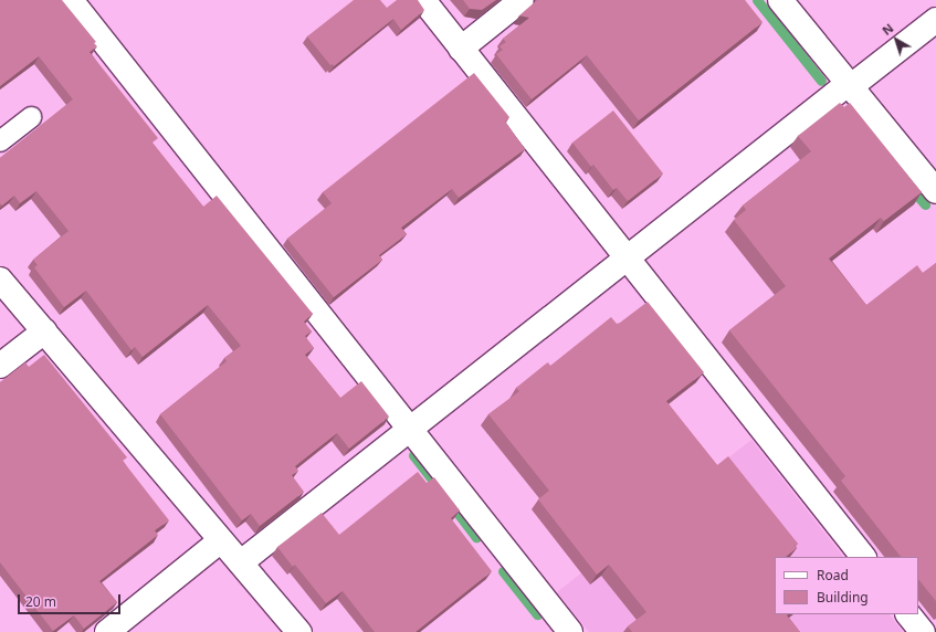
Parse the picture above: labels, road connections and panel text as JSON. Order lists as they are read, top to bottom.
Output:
{
  "legend": ["Road", "Building"],
  "scale_bar": "20 m",
  "north": "top left"
}
